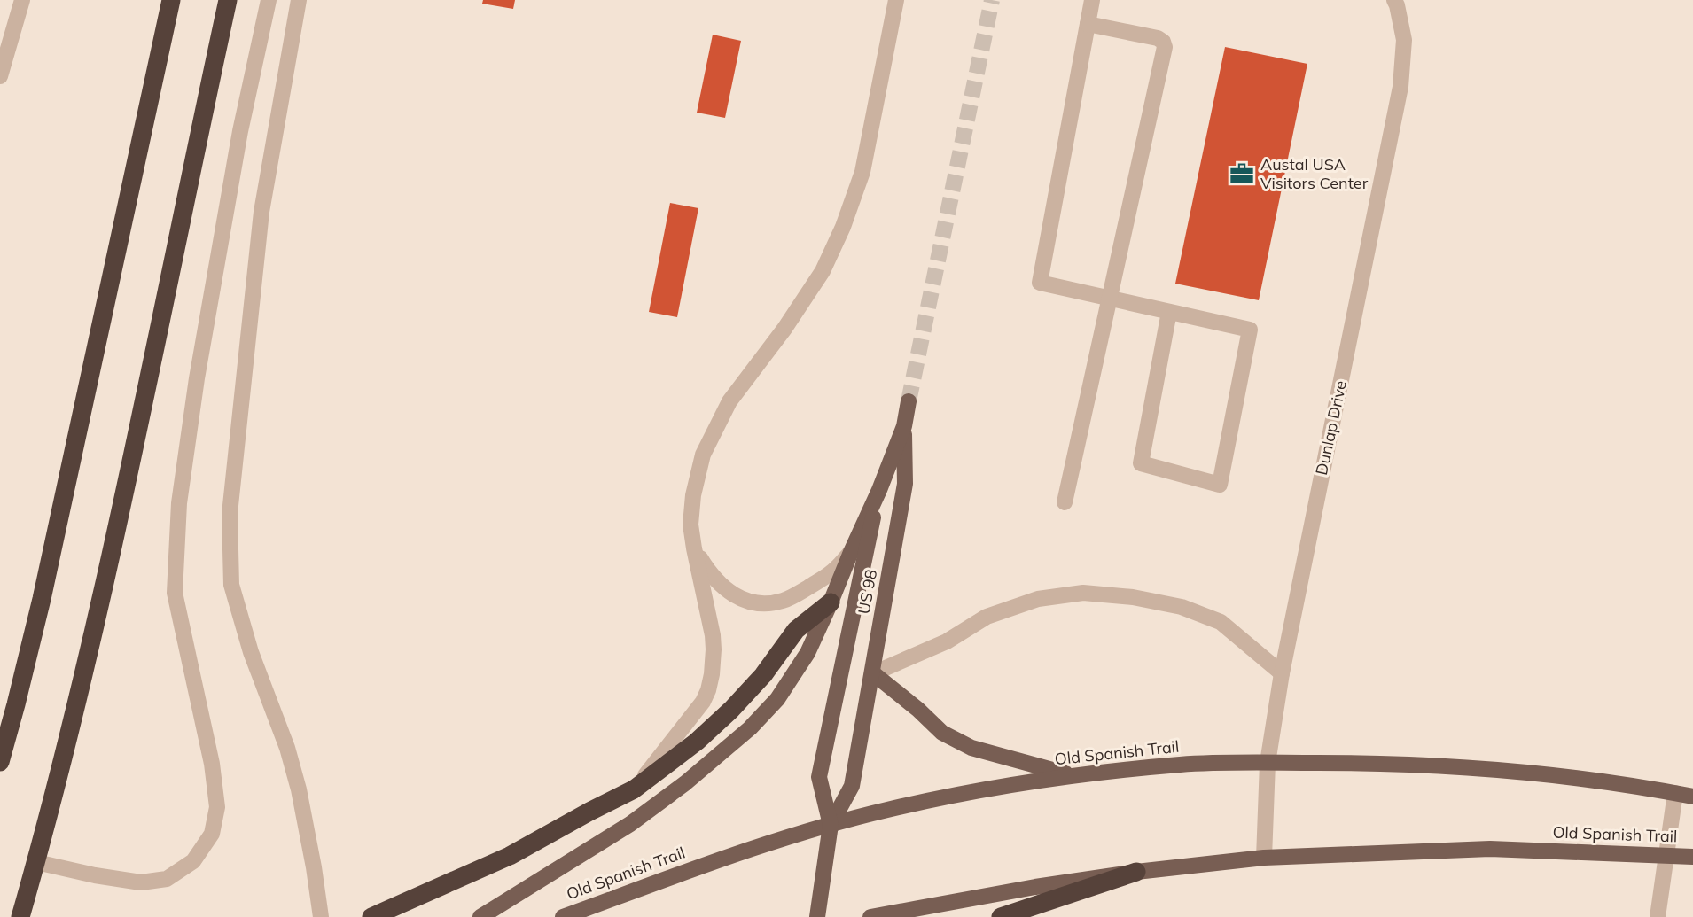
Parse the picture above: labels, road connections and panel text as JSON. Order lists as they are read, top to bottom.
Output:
{
  "streets": {
    "main road": ["US 98", "Old Spanish Trail"],
    "street": ["Dunlap Drive"]
  },
  "crossings": [
    ["Dunlap Drive", "Old Spanish Trail"],
    ["US 98", "Old Spanish Trail"]
  ],
  "places": {
    "office": ["Austal USA Visitors Center"]
  }
}
